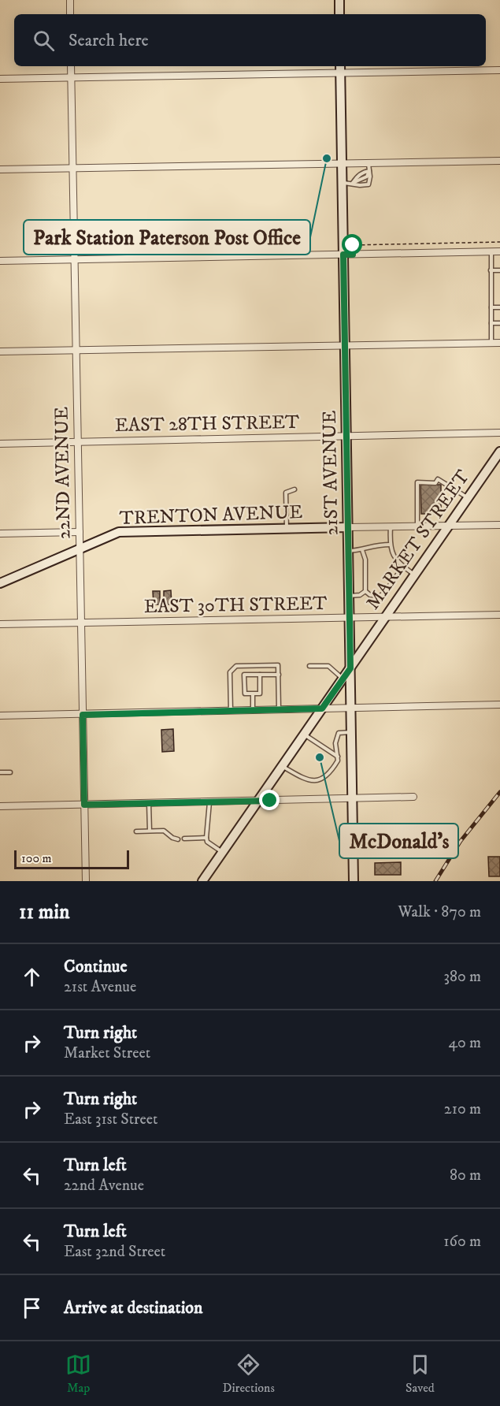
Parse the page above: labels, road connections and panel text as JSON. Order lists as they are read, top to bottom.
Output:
{
  "streets": {
    "street": [
      "EAST 28TH STREET",
      "22ND AVENUE",
      "21ST AVENUE",
      "TRENTON AVENUE",
      "MARKET STREET",
      "EAST 30TH STREET"
    ]
  },
  "crossings": [
    ["EAST 28TH STREET", "22ND AVENUE"],
    ["EAST 28TH STREET", "21ST AVENUE"],
    ["22ND AVENUE", "TRENTON AVENUE"],
    ["22ND AVENUE", "EAST 30TH STREET"],
    ["21ST AVENUE", "TRENTON AVENUE"],
    ["21ST AVENUE", "MARKET STREET"],
    ["21ST AVENUE", "EAST 30TH STREET"],
    ["MARKET STREET", "EAST 30TH STREET"]
  ],
  "places": ["Park Station Paterson Post Office", "McDonald's"],
  "scale_bar": "100 m",
  "page": {
    "search": "Search here",
    "scale": "100 m",
    "heading": ["11 min", "Walk · 870 m"],
    "list": [
      ["Continue", "21st Avenue", "380 m"],
      ["Turn right", "Market Street", "40 m"],
      ["Turn right", "East 31st Street", "210 m"],
      ["Turn left", "22nd Avenue", "80 m"],
      ["Turn left", "East 32nd Street", "160 m"],
      "Arrive at destination"
    ],
    "nav": ["Map", "Directions", "Saved"]
  }
}
